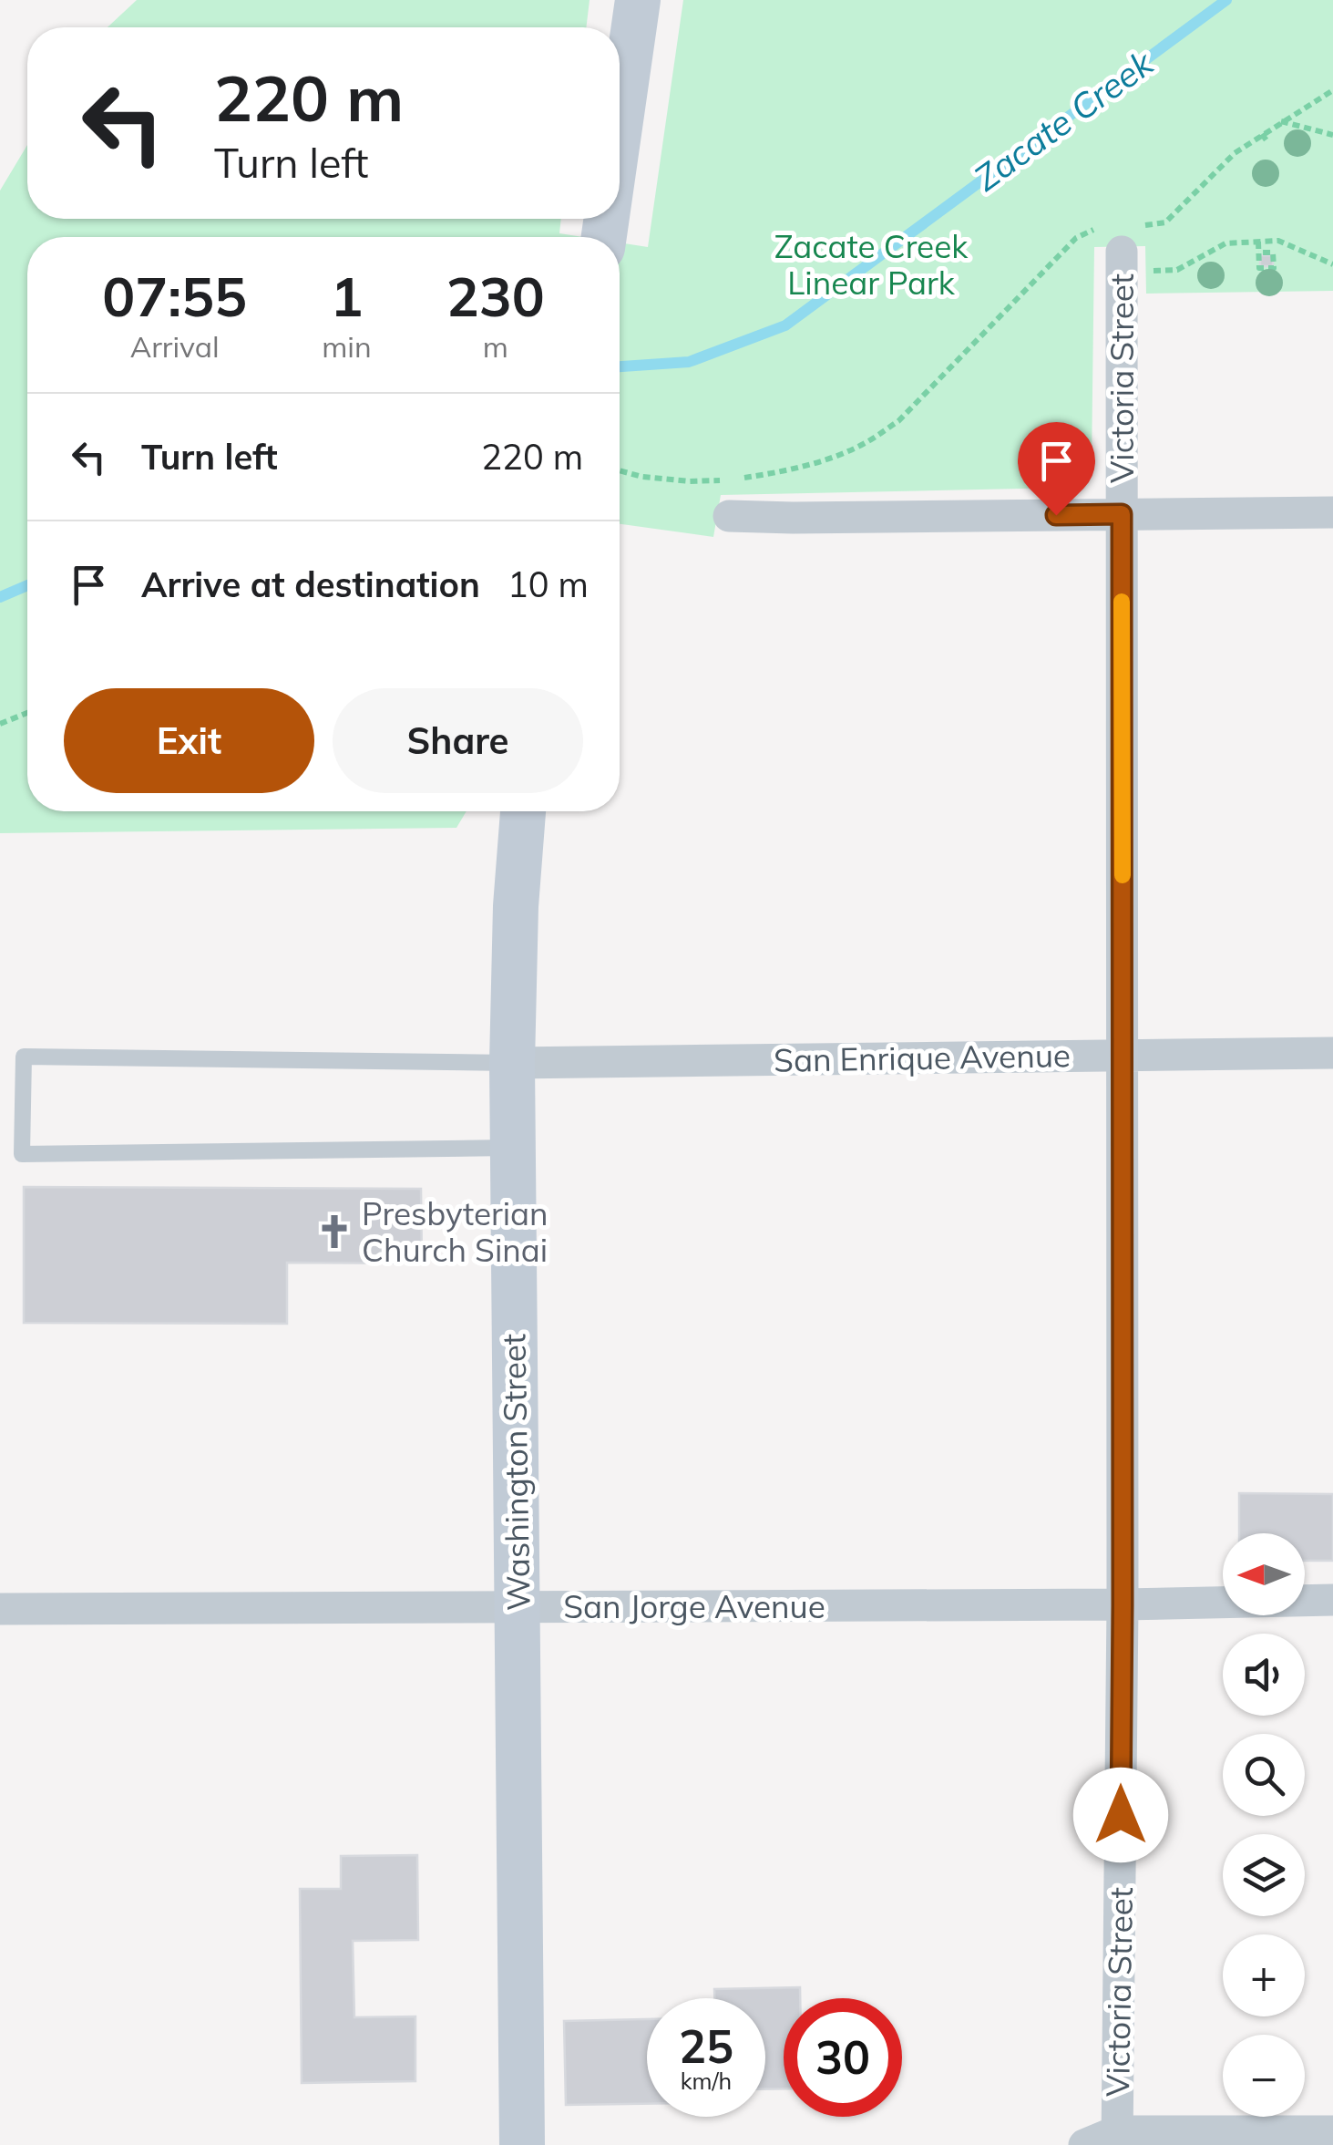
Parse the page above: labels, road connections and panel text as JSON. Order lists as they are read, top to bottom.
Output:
{
  "streets": {
    "main road": ["Washington Street"],
    "street": ["Victoria Street", "San Enrique Avenue", "San Jorge Avenue"]
  },
  "crossings": [
    ["Victoria Street", "San Enrique Avenue"],
    ["Victoria Street", "San Jorge Avenue"],
    ["San Enrique Avenue", "Washington Street"],
    ["Washington Street", "San Jorge Avenue"]
  ],
  "water": ["Zacate Creek"],
  "parks": ["Zacate Creek Linear Park"],
  "places": {
    "church": ["Presbyterian Church Sinai"]
  },
  "north": "left",
  "page": {
    "turn": ["220 m", "Turn left"],
    "eta": [
      "07:55",
      "Arrival",
      "1",
      "min",
      "230",
      "m"
    ],
    "list": [
      {
        "name": "Turn left",
        "value": "220 m"
      },
      {
        "name": "Arrive at destination",
        "value": "10 m"
      }
    ],
    "buttons": ["Exit", "Share"],
    "map_buttons": ["+", "−"],
    "speed": "25 km/h",
    "limit": "30"
  }
}
